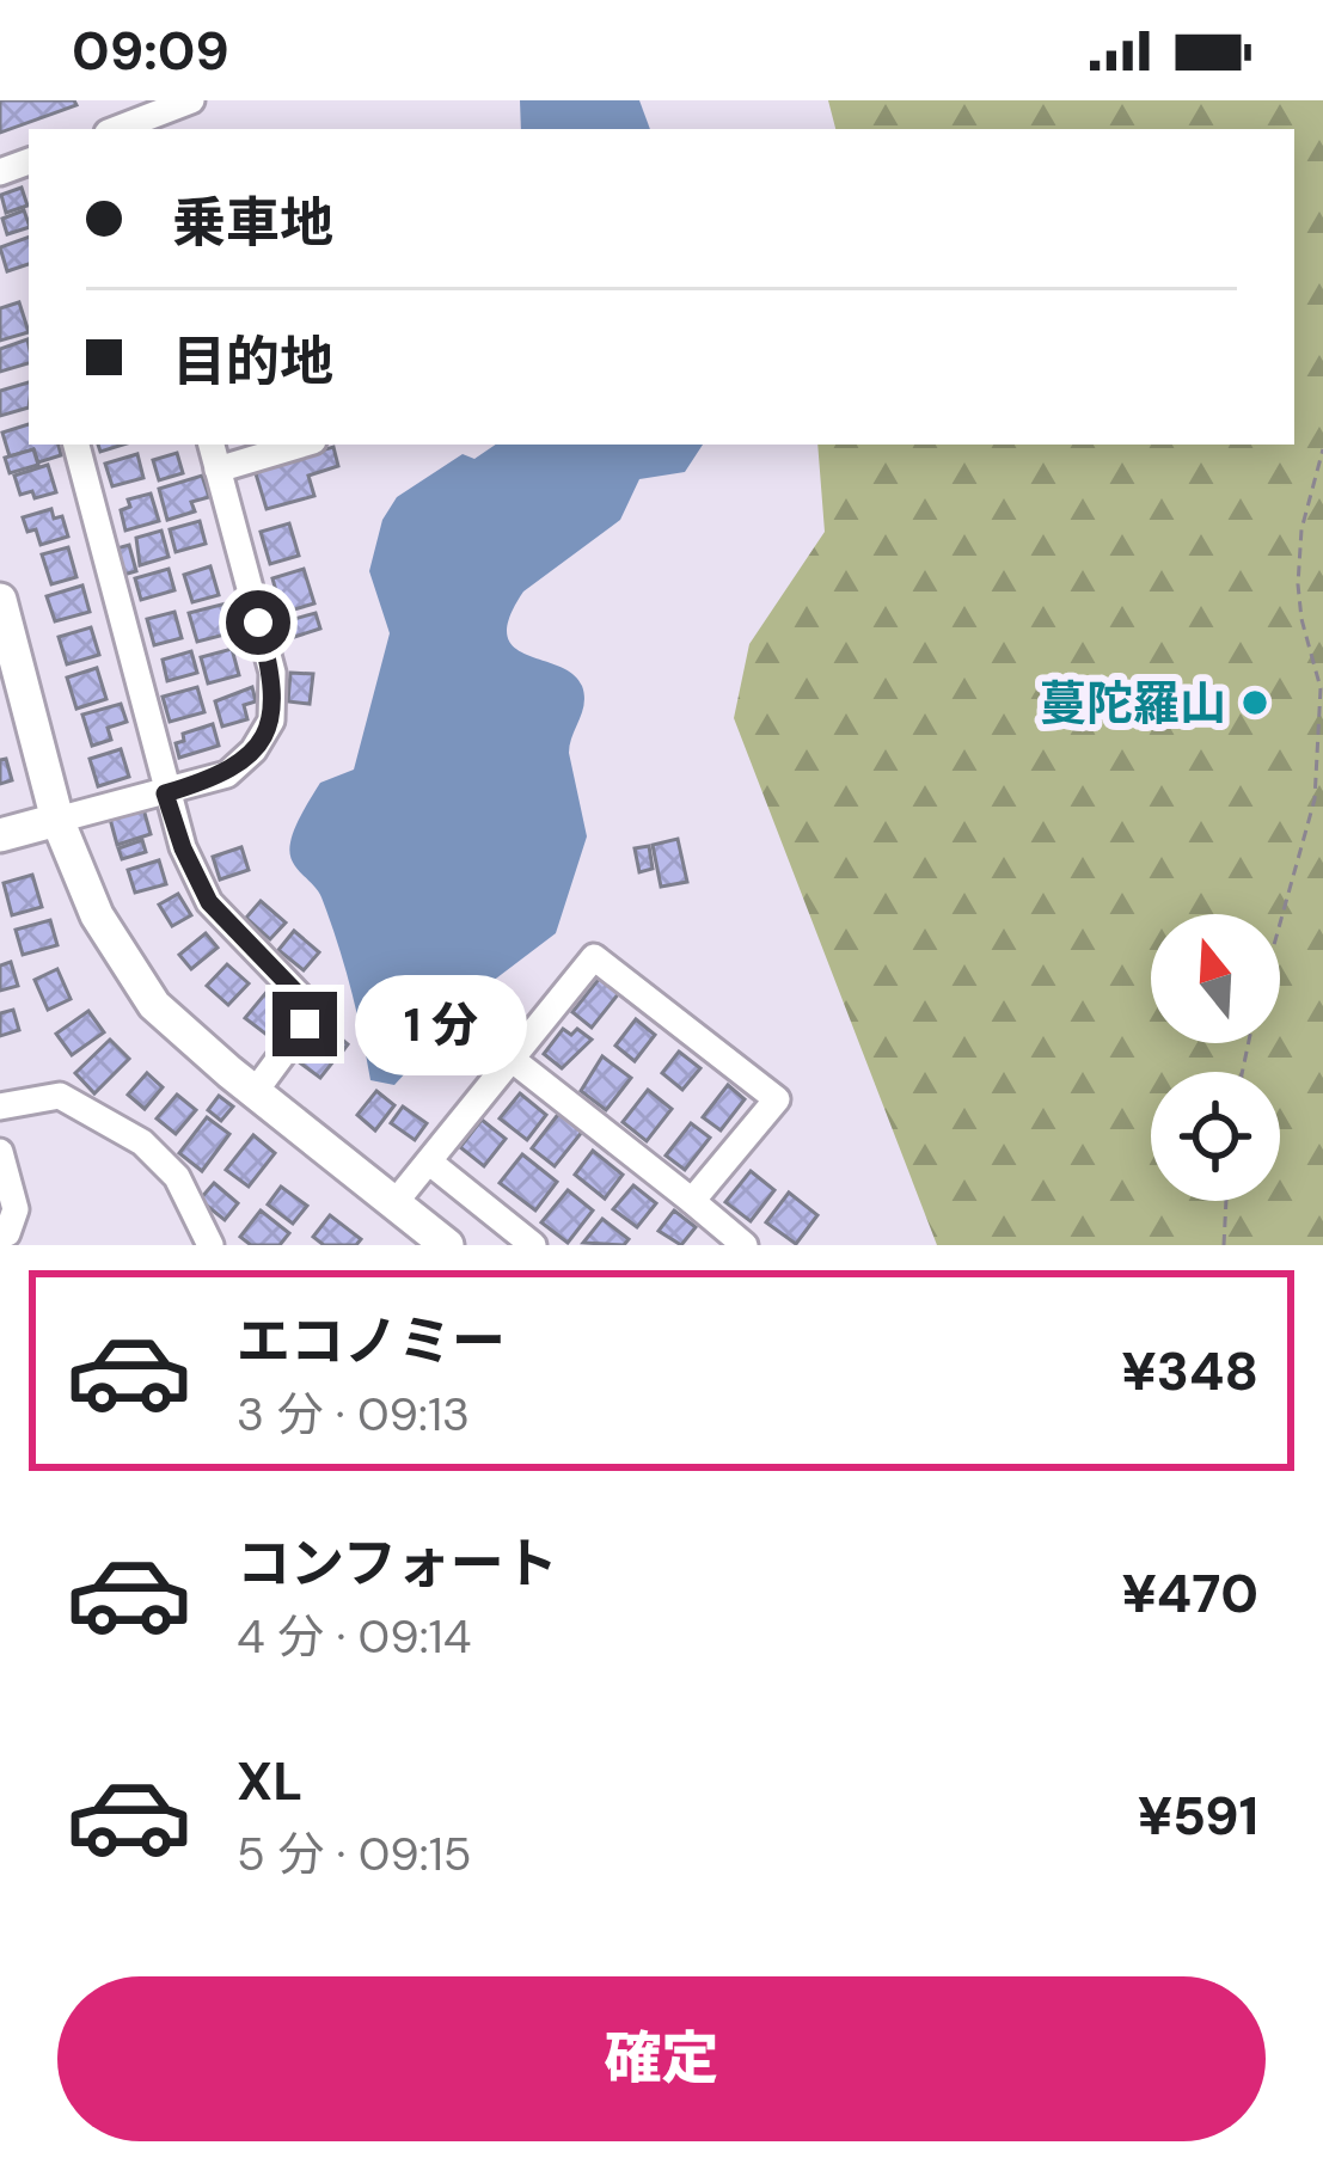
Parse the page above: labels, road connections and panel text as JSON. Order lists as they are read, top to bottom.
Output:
{
  "places": ["蔓陀羅山"],
  "north": "top",
  "page": {
    "status": "09:09",
    "banner": ["乗車地", "目的地"],
    "bubble": "1 分",
    "list": [
      {
        "name": "エコノミー",
        "note": "3 分 · 09:13",
        "value": "¥348"
      },
      {
        "name": "コンフォート",
        "note": "4 分 · 09:14",
        "value": "¥470"
      },
      {
        "name": "XL",
        "note": "5 分 · 09:15",
        "value": "¥591"
      }
    ],
    "buttons": "確定"
  }
}
